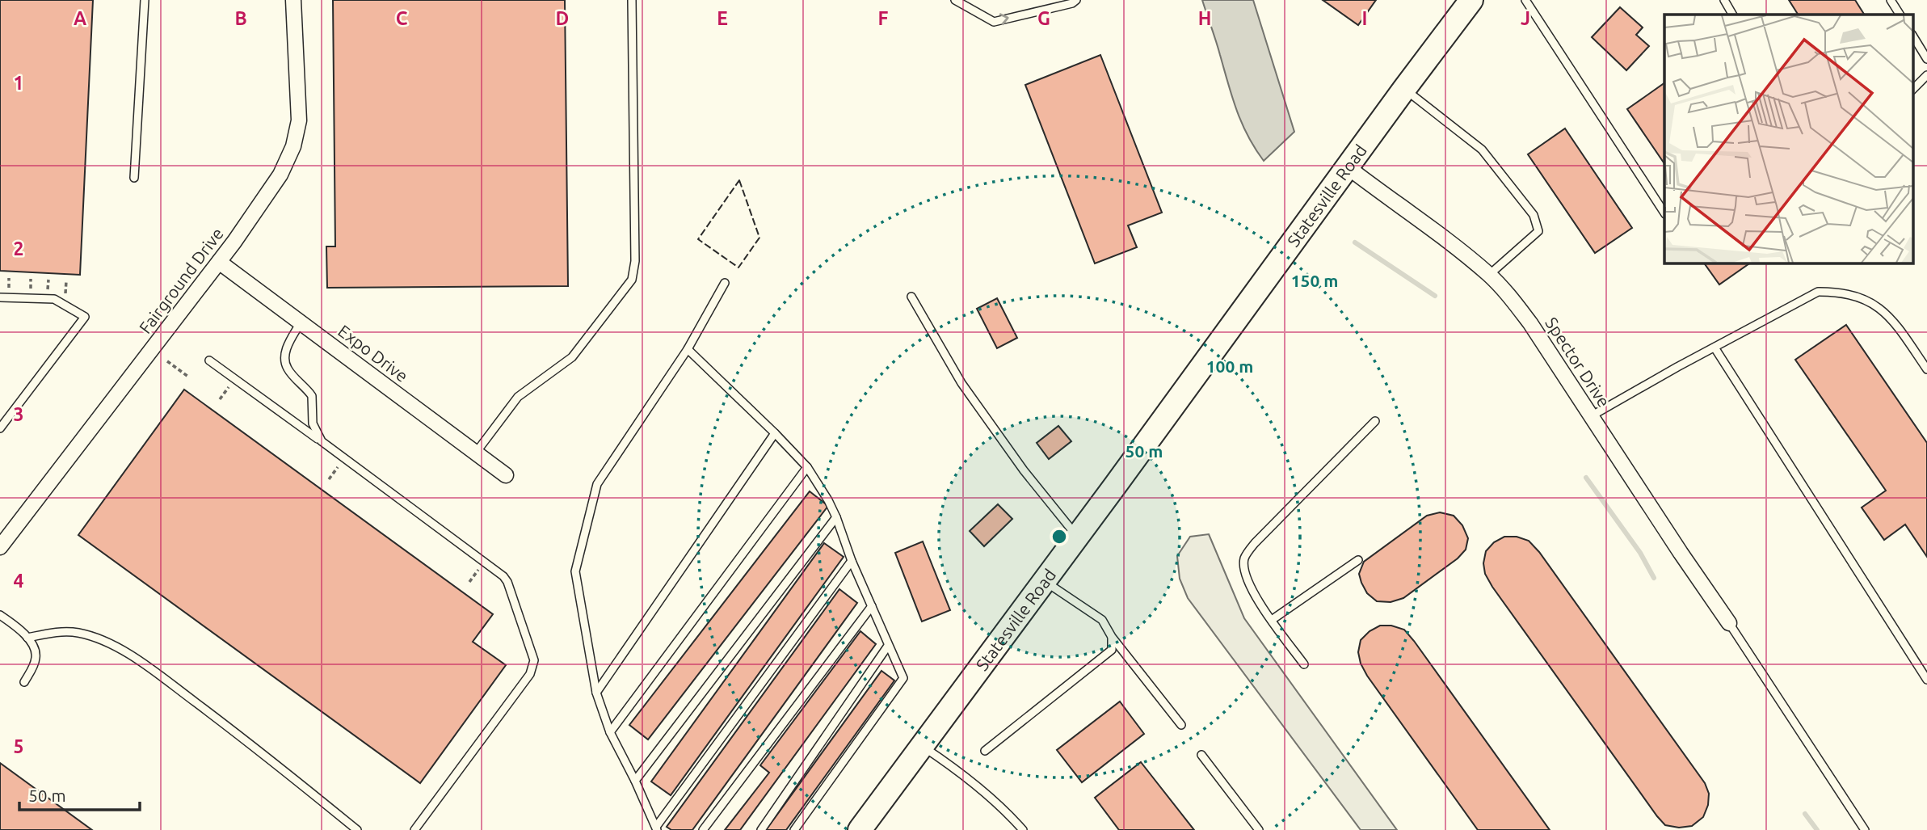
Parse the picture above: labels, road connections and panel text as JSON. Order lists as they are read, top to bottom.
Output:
{
  "streets": {
    "main road": ["Statesville Road"],
    "street": ["Fairground Drive", "Expo Drive", "Spector Drive"]
  },
  "crossings": [
    ["Statesville Road", "Spector Drive"],
    ["Fairground Drive", "Expo Drive"]
  ],
  "scale_bar": "50 m",
  "grid": {
    "columns": [
      "A",
      "B",
      "C",
      "D",
      "E",
      "F",
      "G",
      "H",
      "I",
      "J"
    ],
    "rows": [
      "1",
      "2",
      "3",
      "4",
      "5"
    ]
  },
  "rings": ["150 m", "100 m", "50 m"]
}
